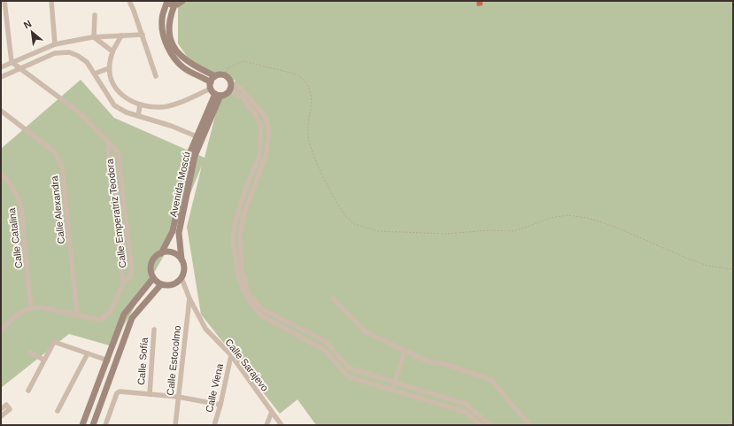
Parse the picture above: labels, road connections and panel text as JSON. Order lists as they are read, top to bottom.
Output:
{
  "streets": {
    "street": [
      "Avenida Moscú",
      "Calle Alexandra",
      "Calle Emperatriz Teodora",
      "Calle Catalina",
      "Calle Estocolmo",
      "Calle Sofía",
      "Calle Sarajevo",
      "Calle Viena"
    ]
  },
  "crossings": [
    ["Avenida Moscú", "Calle Sarajevo"],
    ["Calle Alexandra", "Calle Emperatriz Teodora"],
    ["Calle Estocolmo", "Calle Sarajevo"],
    ["Calle Sarajevo", "Calle Viena"]
  ],
  "north": "top left"
}
